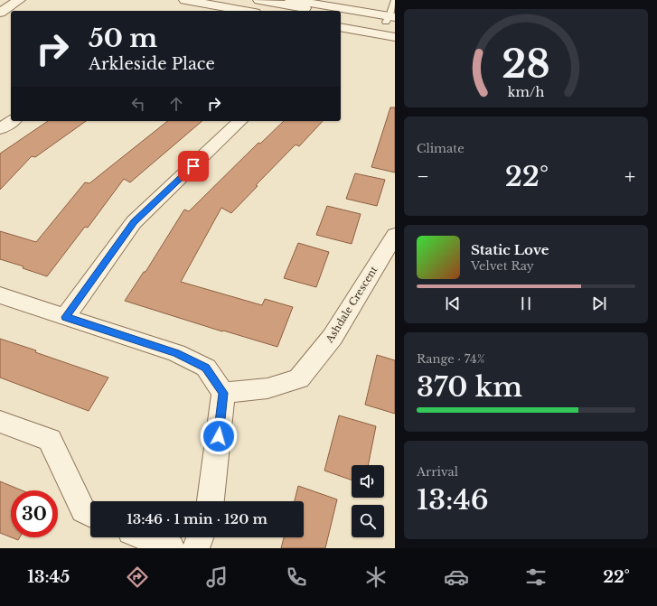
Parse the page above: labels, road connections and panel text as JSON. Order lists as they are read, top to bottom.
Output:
{
  "streets": {
    "street": ["Ashdale Crescent"]
  },
  "page": {
    "turn": ["50 m", "Arkleside Place"],
    "tile": [
      "Climate",
      ["Range · 74%", "370 km"],
      ["Arrival", "13:46"]
    ],
    "heat": ["−", "22°", "+"],
    "song": ["Static Love", "Velvet Ray"],
    "limit": "30",
    "trip": "13:46 · 1 min · 120 m",
    "tabs": ["13:45", "22°"],
    "gauge": ["28", "km/h"]
  }
}
